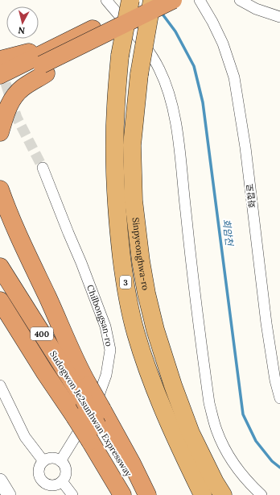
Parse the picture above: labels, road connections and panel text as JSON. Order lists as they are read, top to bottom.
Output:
{
  "streets": {
    "highway": [
      "Sinpyeonghwa-ro",
      "3",
      "400",
      "Sudogwon Je2sunhwan Expressway"
    ],
    "street": ["화합로", "Chilbongsan-ro"]
  },
  "water": ["회암천"],
  "north": "bottom"
}
